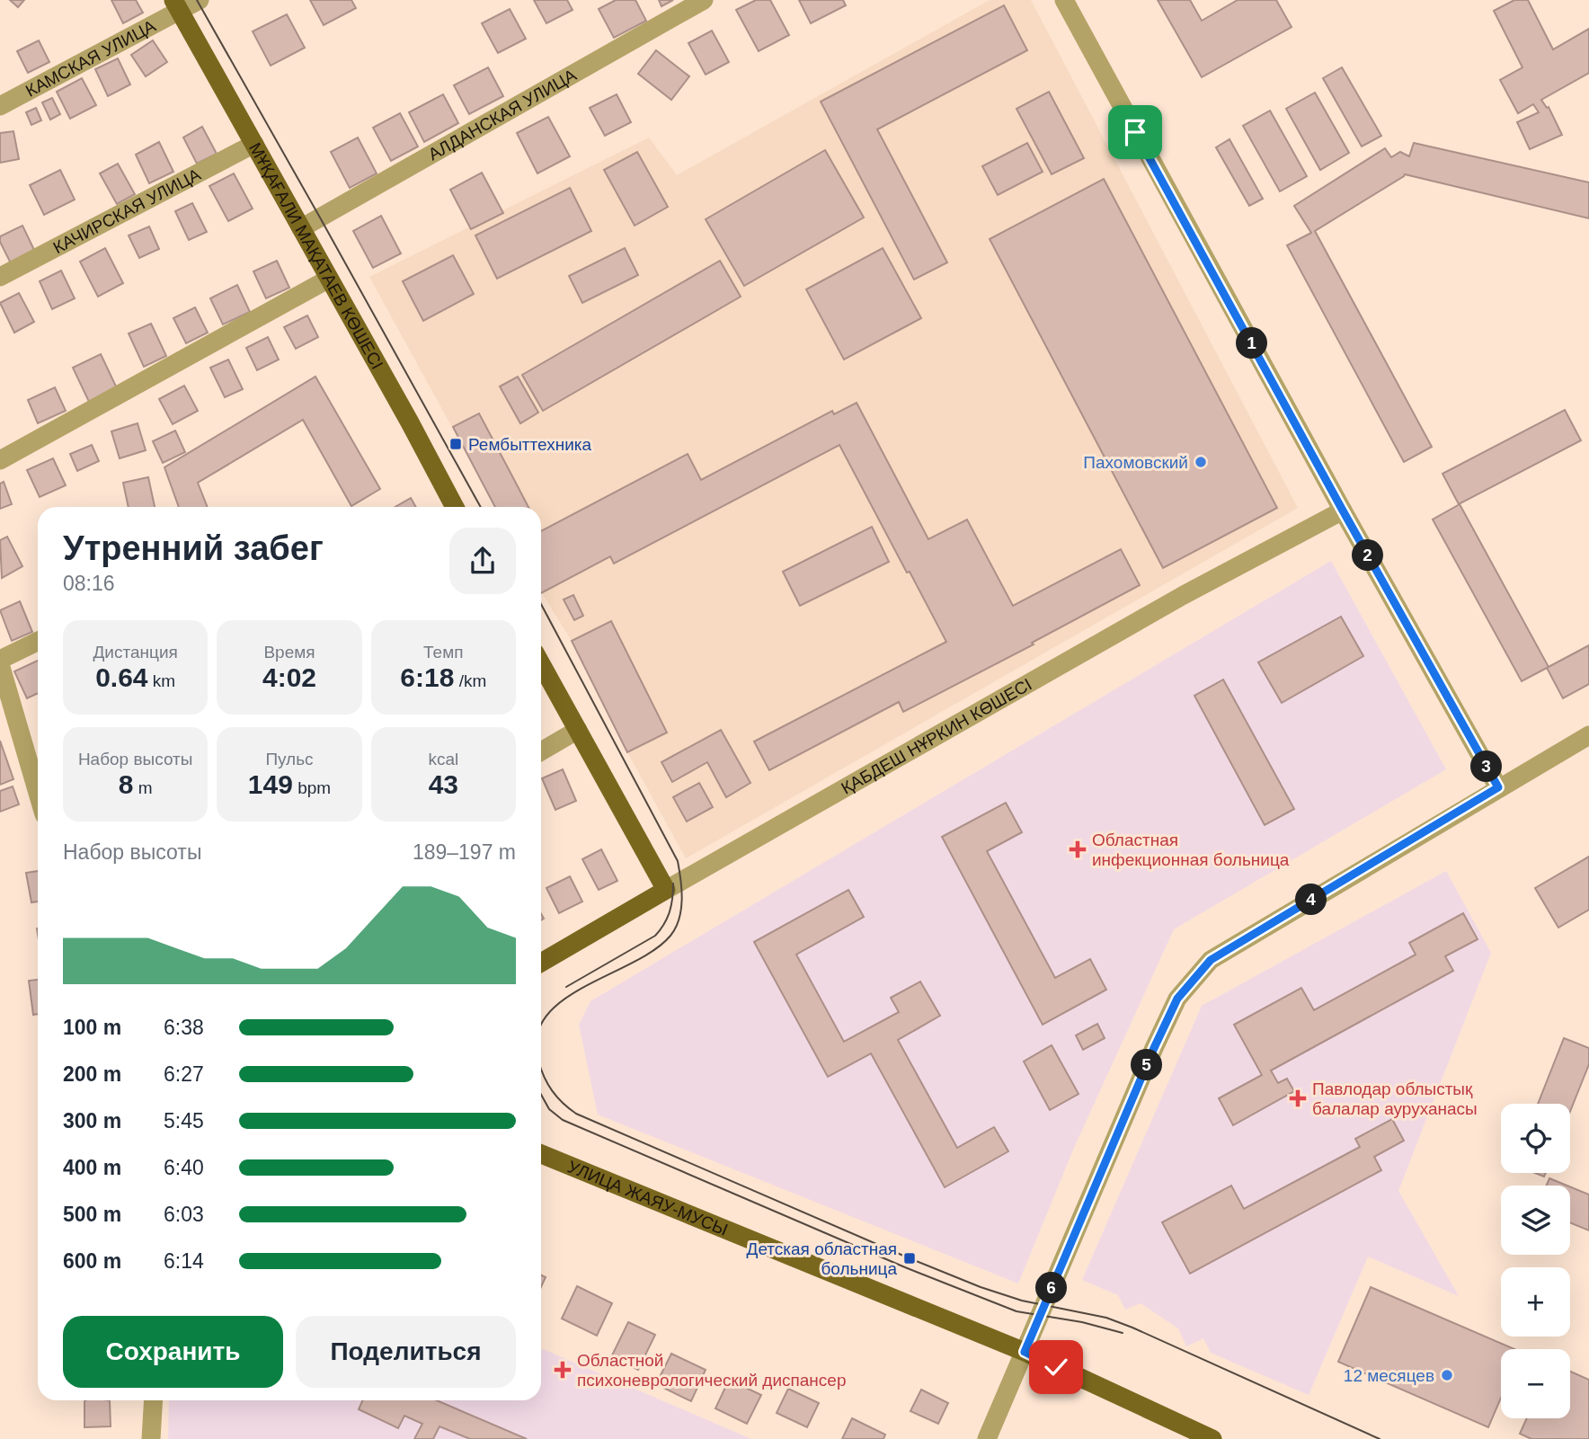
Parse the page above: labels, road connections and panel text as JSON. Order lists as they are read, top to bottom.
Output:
{
  "streets": {
    "main road": ["МҰҚАҒАЛИ МАҚАТАЕВ КӨШЕСІ", "ҚАБДЕШ НҰРКИН КӨШЕСІ", "УЛИЦА ЖАЯУ-МУСЫ"],
    "street": ["КАМСКАЯ УЛИЦА", "АЛДАНСКАЯ УЛИЦА", "КАЧИРСКАЯ УЛИЦА"]
  },
  "crossings": [
    ["КАМСКАЯ УЛИЦА", "МҰҚАҒАЛИ МАҚАТАЕВ КӨШЕСІ"],
    ["АЛДАНСКАЯ УЛИЦА", "МҰҚАҒАЛИ МАҚАТАЕВ КӨШЕСІ"],
    ["КАЧИРСКАЯ УЛИЦА", "МҰҚАҒАЛИ МАҚАТАЕВ КӨШЕСІ"]
  ],
  "places": {
    "transit": ["Рембыттехника", "Детская областная больница"],
    "other": ["Пахомовский", "12 месяцев"],
    "health": ["Областная инфекционная больница", "Павлодар облыстық балалар ауруханасы", "Областной психоневрологический диспансер"]
  },
  "page": {
    "pins": [
      "1",
      "2",
      "3",
      "4",
      "5",
      "6"
    ],
    "heading": ["Утренний забег", "08:16"],
    "stats": [
      ["Дистанция", "0.64 km"],
      ["Время", "4:02"],
      ["Темп", "6:18 /km"],
      ["Набор высоты", "8 m"],
      ["Пульс", "149 bpm"],
      ["kcal", "43"]
    ],
    "chart": ["Набор высоты", "189–197 m"],
    "list": [
      {
        "name": "100 m",
        "note": "6:38"
      },
      {
        "name": "200 m",
        "note": "6:27"
      },
      {
        "name": "300 m",
        "note": "5:45"
      },
      {
        "name": "400 m",
        "note": "6:40"
      },
      {
        "name": "500 m",
        "note": "6:03"
      },
      {
        "name": "600 m",
        "note": "6:14"
      }
    ],
    "map_buttons": ["+", "−"],
    "buttons": ["Сохранить", "Поделиться"]
  }
}
